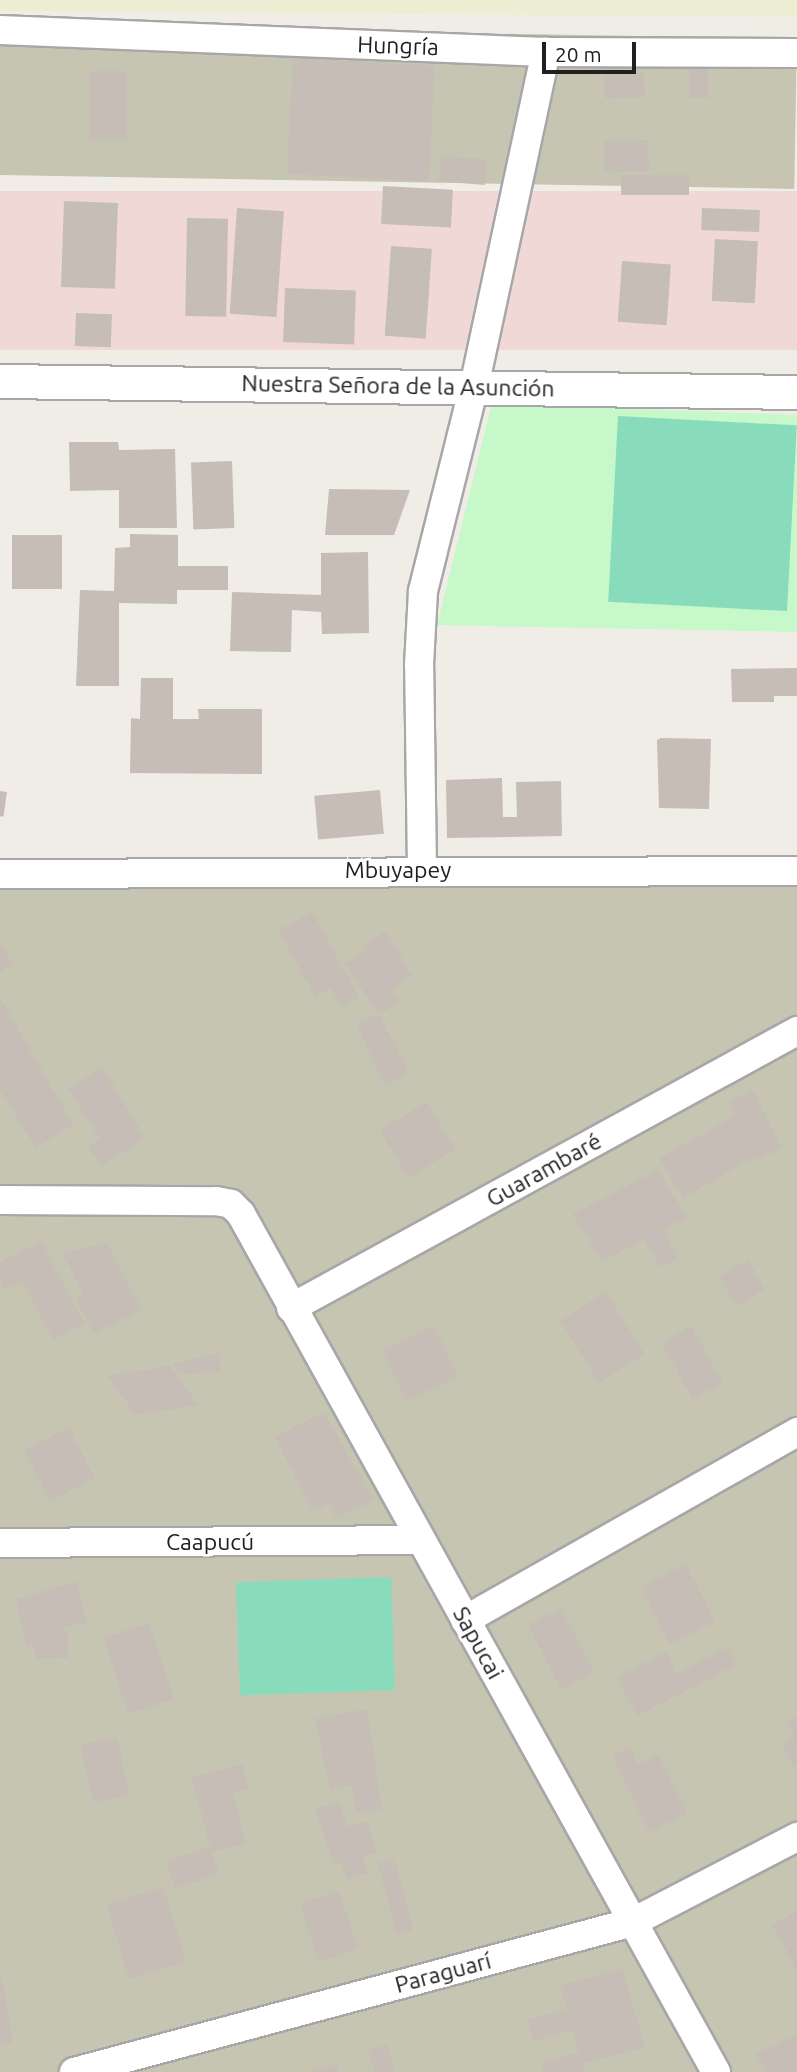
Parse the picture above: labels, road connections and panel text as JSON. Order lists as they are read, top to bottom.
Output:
{
  "streets": {
    "street": [
      "Hungría",
      "Nuestra Señora de la Asunción",
      "Mbuyapey",
      "Guarambaré",
      "Caapucú",
      "Sapucai",
      "Paraguarí"
    ]
  },
  "crossings": [
    ["Guarambaré", "Sapucai"],
    ["Caapucú", "Sapucai"],
    ["Sapucai", "Paraguarí"]
  ],
  "scale_bar": "20 m"
}
